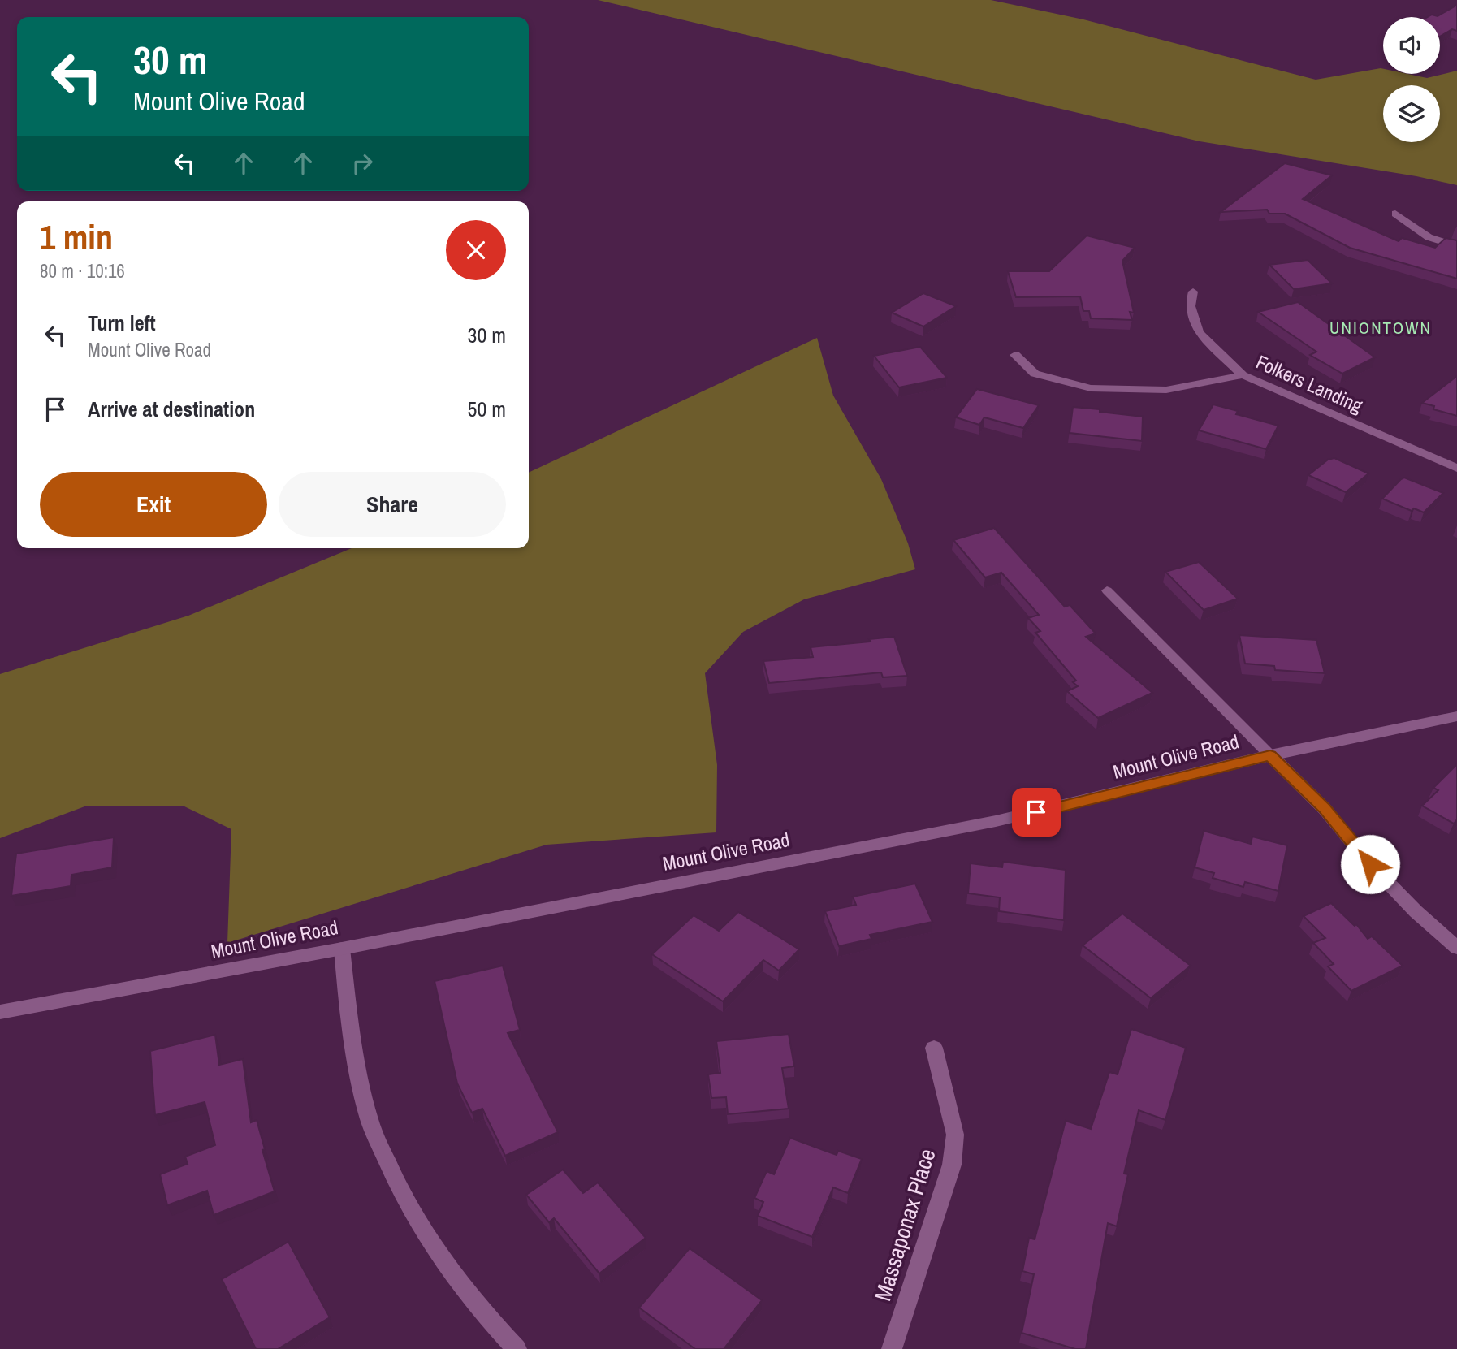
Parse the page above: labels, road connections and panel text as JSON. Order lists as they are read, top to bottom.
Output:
{
  "streets": {
    "street": ["Folkers Landing", "Mount Olive Road", "Massaponax Place"]
  },
  "districts": ["UNIONTOWN"],
  "page": {
    "turn": ["30 m", "Mount Olive Road"],
    "heading": ["1 min", "80 m · 10:16"],
    "list": [
      {
        "name": "Turn left",
        "note": "Mount Olive Road",
        "value": "30 m"
      },
      {
        "name": "Arrive at destination",
        "value": "50 m"
      }
    ],
    "buttons": ["Exit", "Share"]
  }
}
